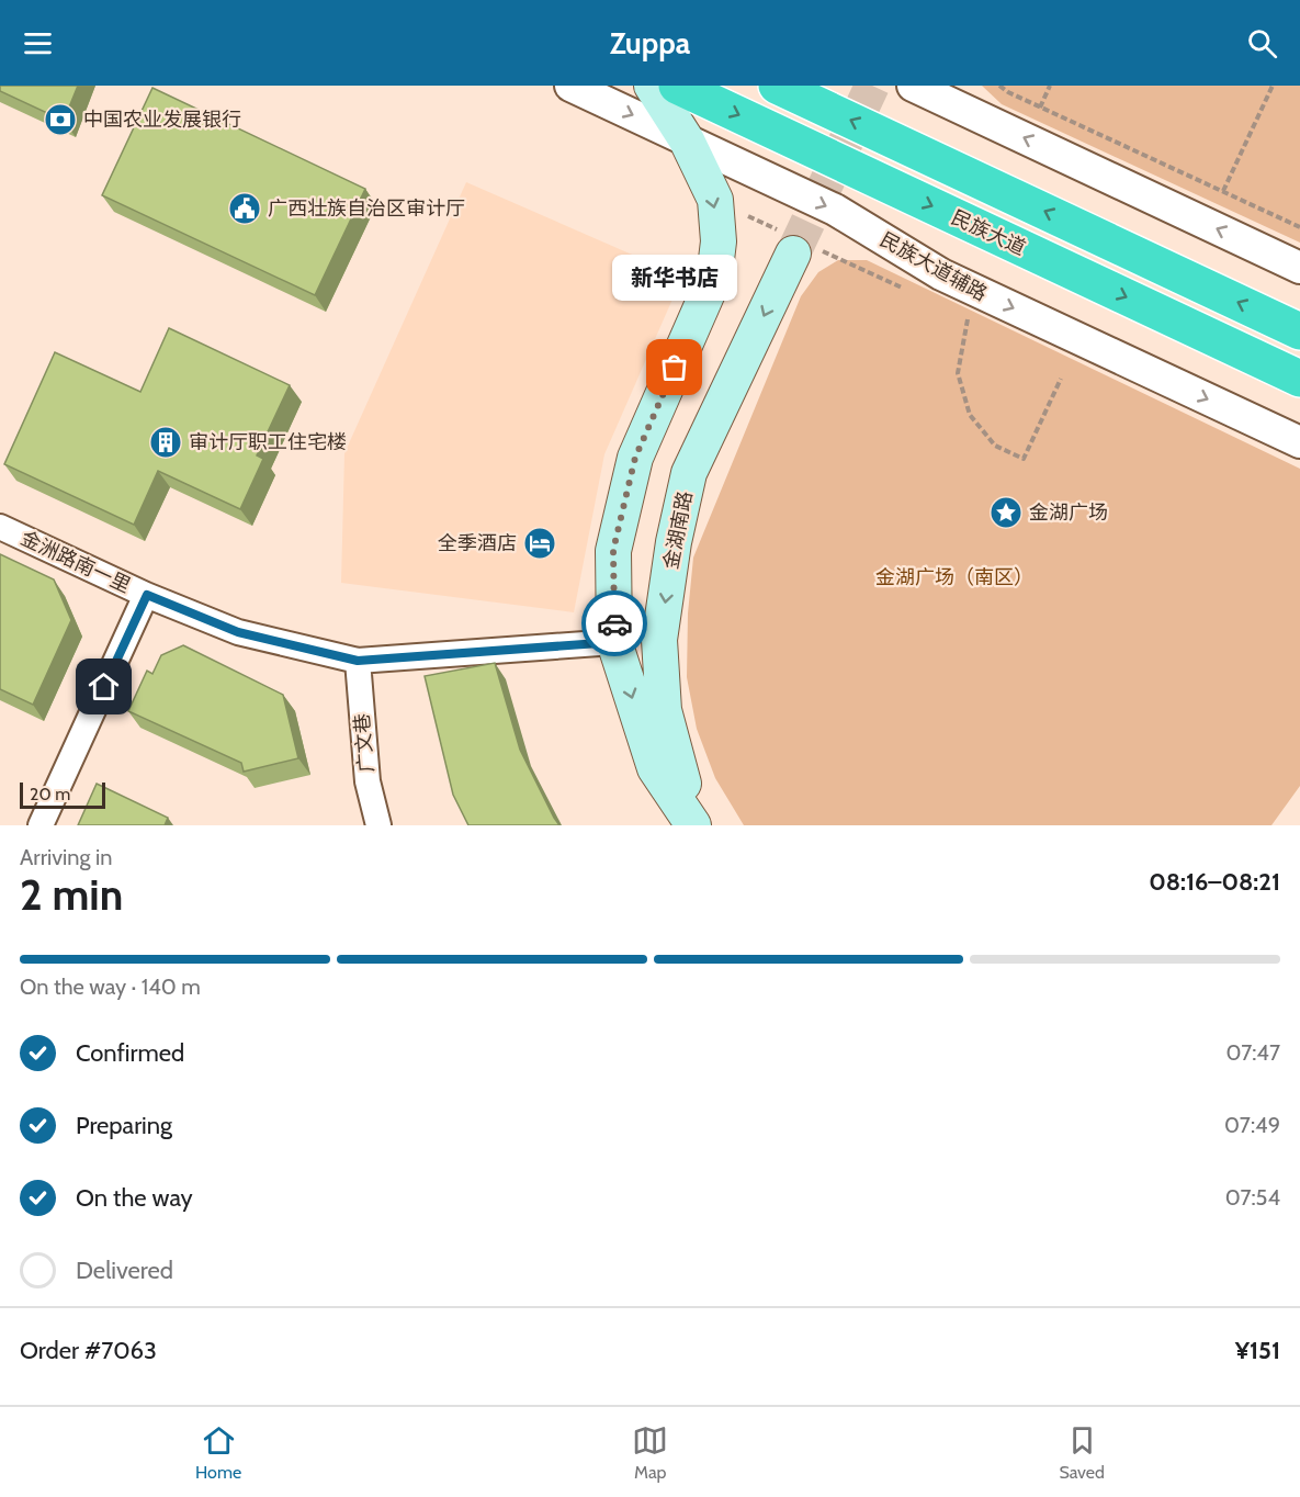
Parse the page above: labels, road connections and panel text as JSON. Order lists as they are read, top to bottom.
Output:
{
  "streets": {
    "highway": ["民族大道"],
    "main road": ["金湖南路"],
    "street": ["民族大道辅路", "金洲路南一里", "广文巷"]
  },
  "crossings": [
    ["金洲路南一里", "广文巷"]
  ],
  "parks": ["金湖广场（南区）"],
  "places": {
    "bank": ["中国农业发展银行"],
    "public building": ["广西壮族自治区审计厅"],
    "other": ["新华书店"],
    "building": ["审计厅职工住宅楼"],
    "place": ["金湖广场"],
    "hotel": ["全季酒店"]
  },
  "scale_bar": "20 m",
  "page": {
    "header": "Zuppa",
    "bubble": "新华书店",
    "scale": "20 m",
    "heading": ["2 min", "Arriving in", "08:16–08:21"],
    "panel": ["Order #7063", "¥151"],
    "bar": "On the way · 140 m",
    "list": [
      ["Confirmed", "07:47"],
      ["Preparing", "07:49"],
      ["On the way", "07:54"],
      "Delivered"
    ],
    "tabs": ["Home", "Map", "Saved"]
  }
}
